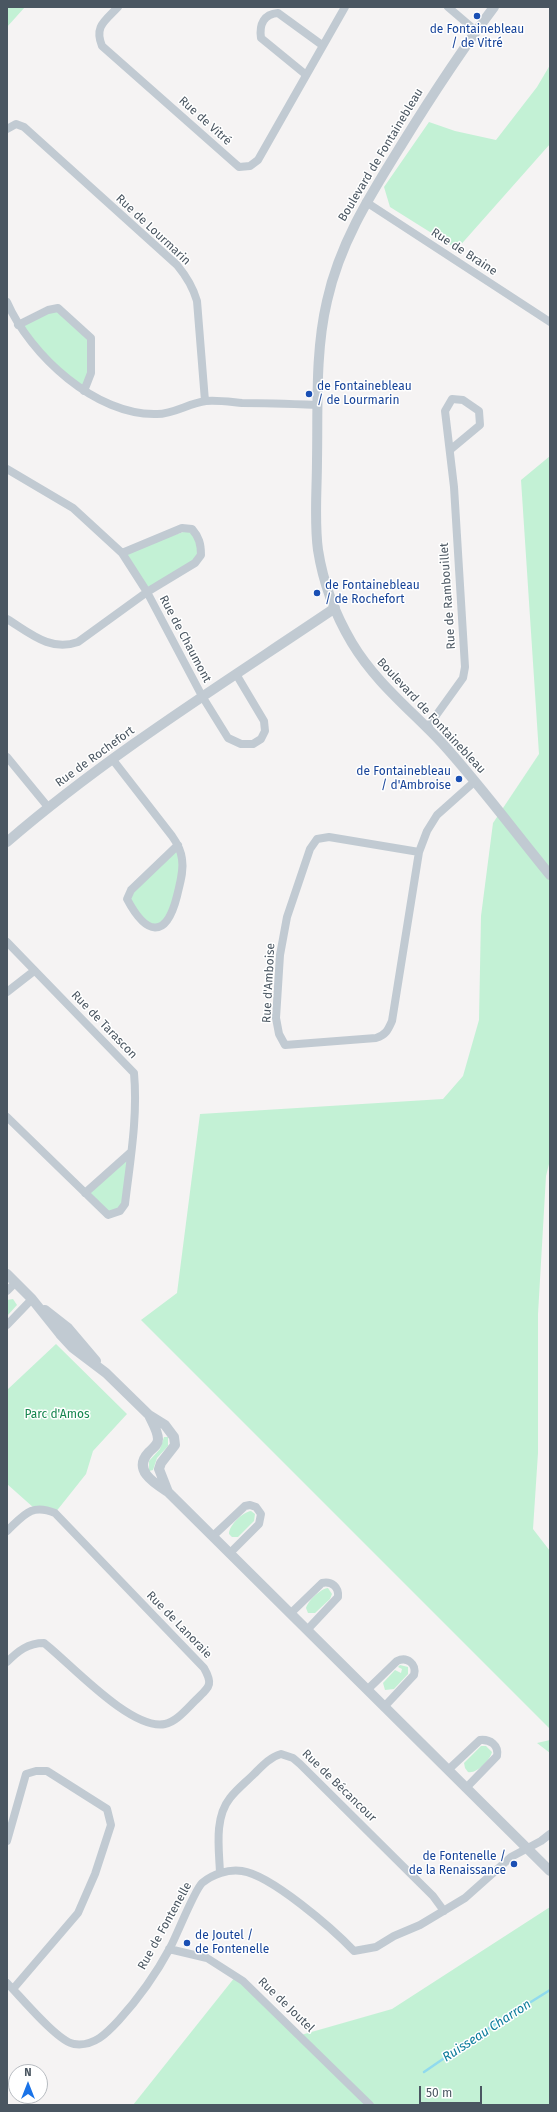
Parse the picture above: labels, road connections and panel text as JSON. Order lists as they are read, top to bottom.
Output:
{
  "streets": {
    "street": [
      "Rue de Vitré",
      "Boulevard de Fontainebleau",
      "Rue de Lourmarin",
      "Rue de Braine",
      "Rue de Rambouillet",
      "Rue de Chaumont",
      "Rue de Rochefort",
      "Rue d'Amboise",
      "Rue de Tarascon",
      "Rue de Lanoraie",
      "Rue de Bécancour",
      "Rue de Fontenelle",
      "Rue de Joutel"
    ]
  },
  "crossings": [
    ["Boulevard de Fontainebleau", "Rue de Braine"],
    ["Boulevard de Fontainebleau", "Rue de Rambouillet"],
    ["Boulevard de Fontainebleau", "Rue de Rochefort"],
    ["Boulevard de Fontainebleau", "Rue d'Amboise"],
    ["Rue de Chaumont", "Rue de Rochefort"],
    ["Rue de Bécancour", "Rue de Fontenelle"],
    ["Rue de Fontenelle", "Rue de Joutel"]
  ],
  "water": ["Ruisseau Charron"],
  "parks": ["Parc d'Amos"],
  "places": [
    "de Fontainebleau / de Vitré",
    "de Fontainebleau / de Lourmarin",
    "de Fontainebleau / de Rochefort",
    "de Fontainebleau / d'Ambroise",
    "de Fontenelle / de la Renaissance",
    "de Joutel / de Fontenelle"
  ],
  "scale_bar": "50 m",
  "north": "top"
}
